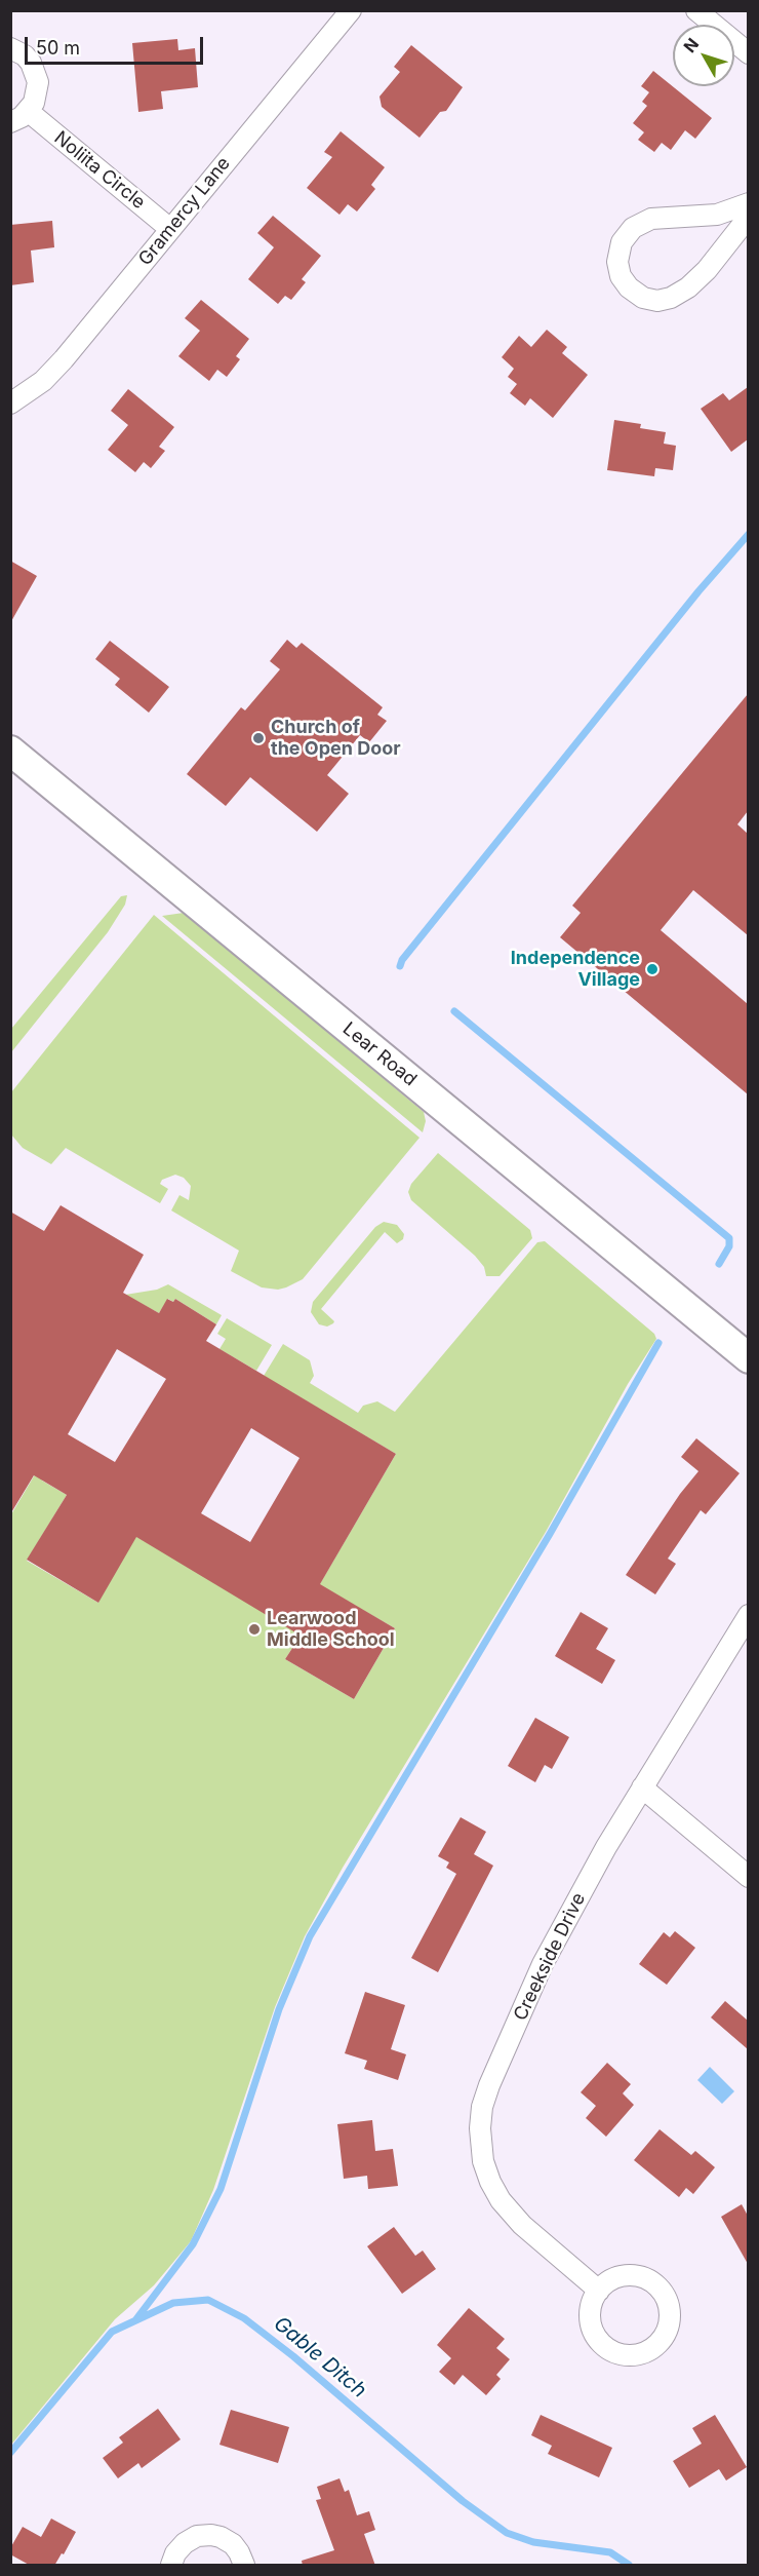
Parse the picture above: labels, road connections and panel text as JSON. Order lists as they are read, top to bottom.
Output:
{
  "streets": {
    "street": [
      "Noliita Circle",
      "Gramercy Lane",
      "Lear Road",
      "Creekside Drive"
    ]
  },
  "crossings": [
    ["Noliita Circle", "Gramercy Lane"]
  ],
  "water": ["Gable Ditch"],
  "places": ["Church of the Open Door", "Independence Village", "Learwood Middle School"],
  "scale_bar": "50 m",
  "north": "top left"
}
